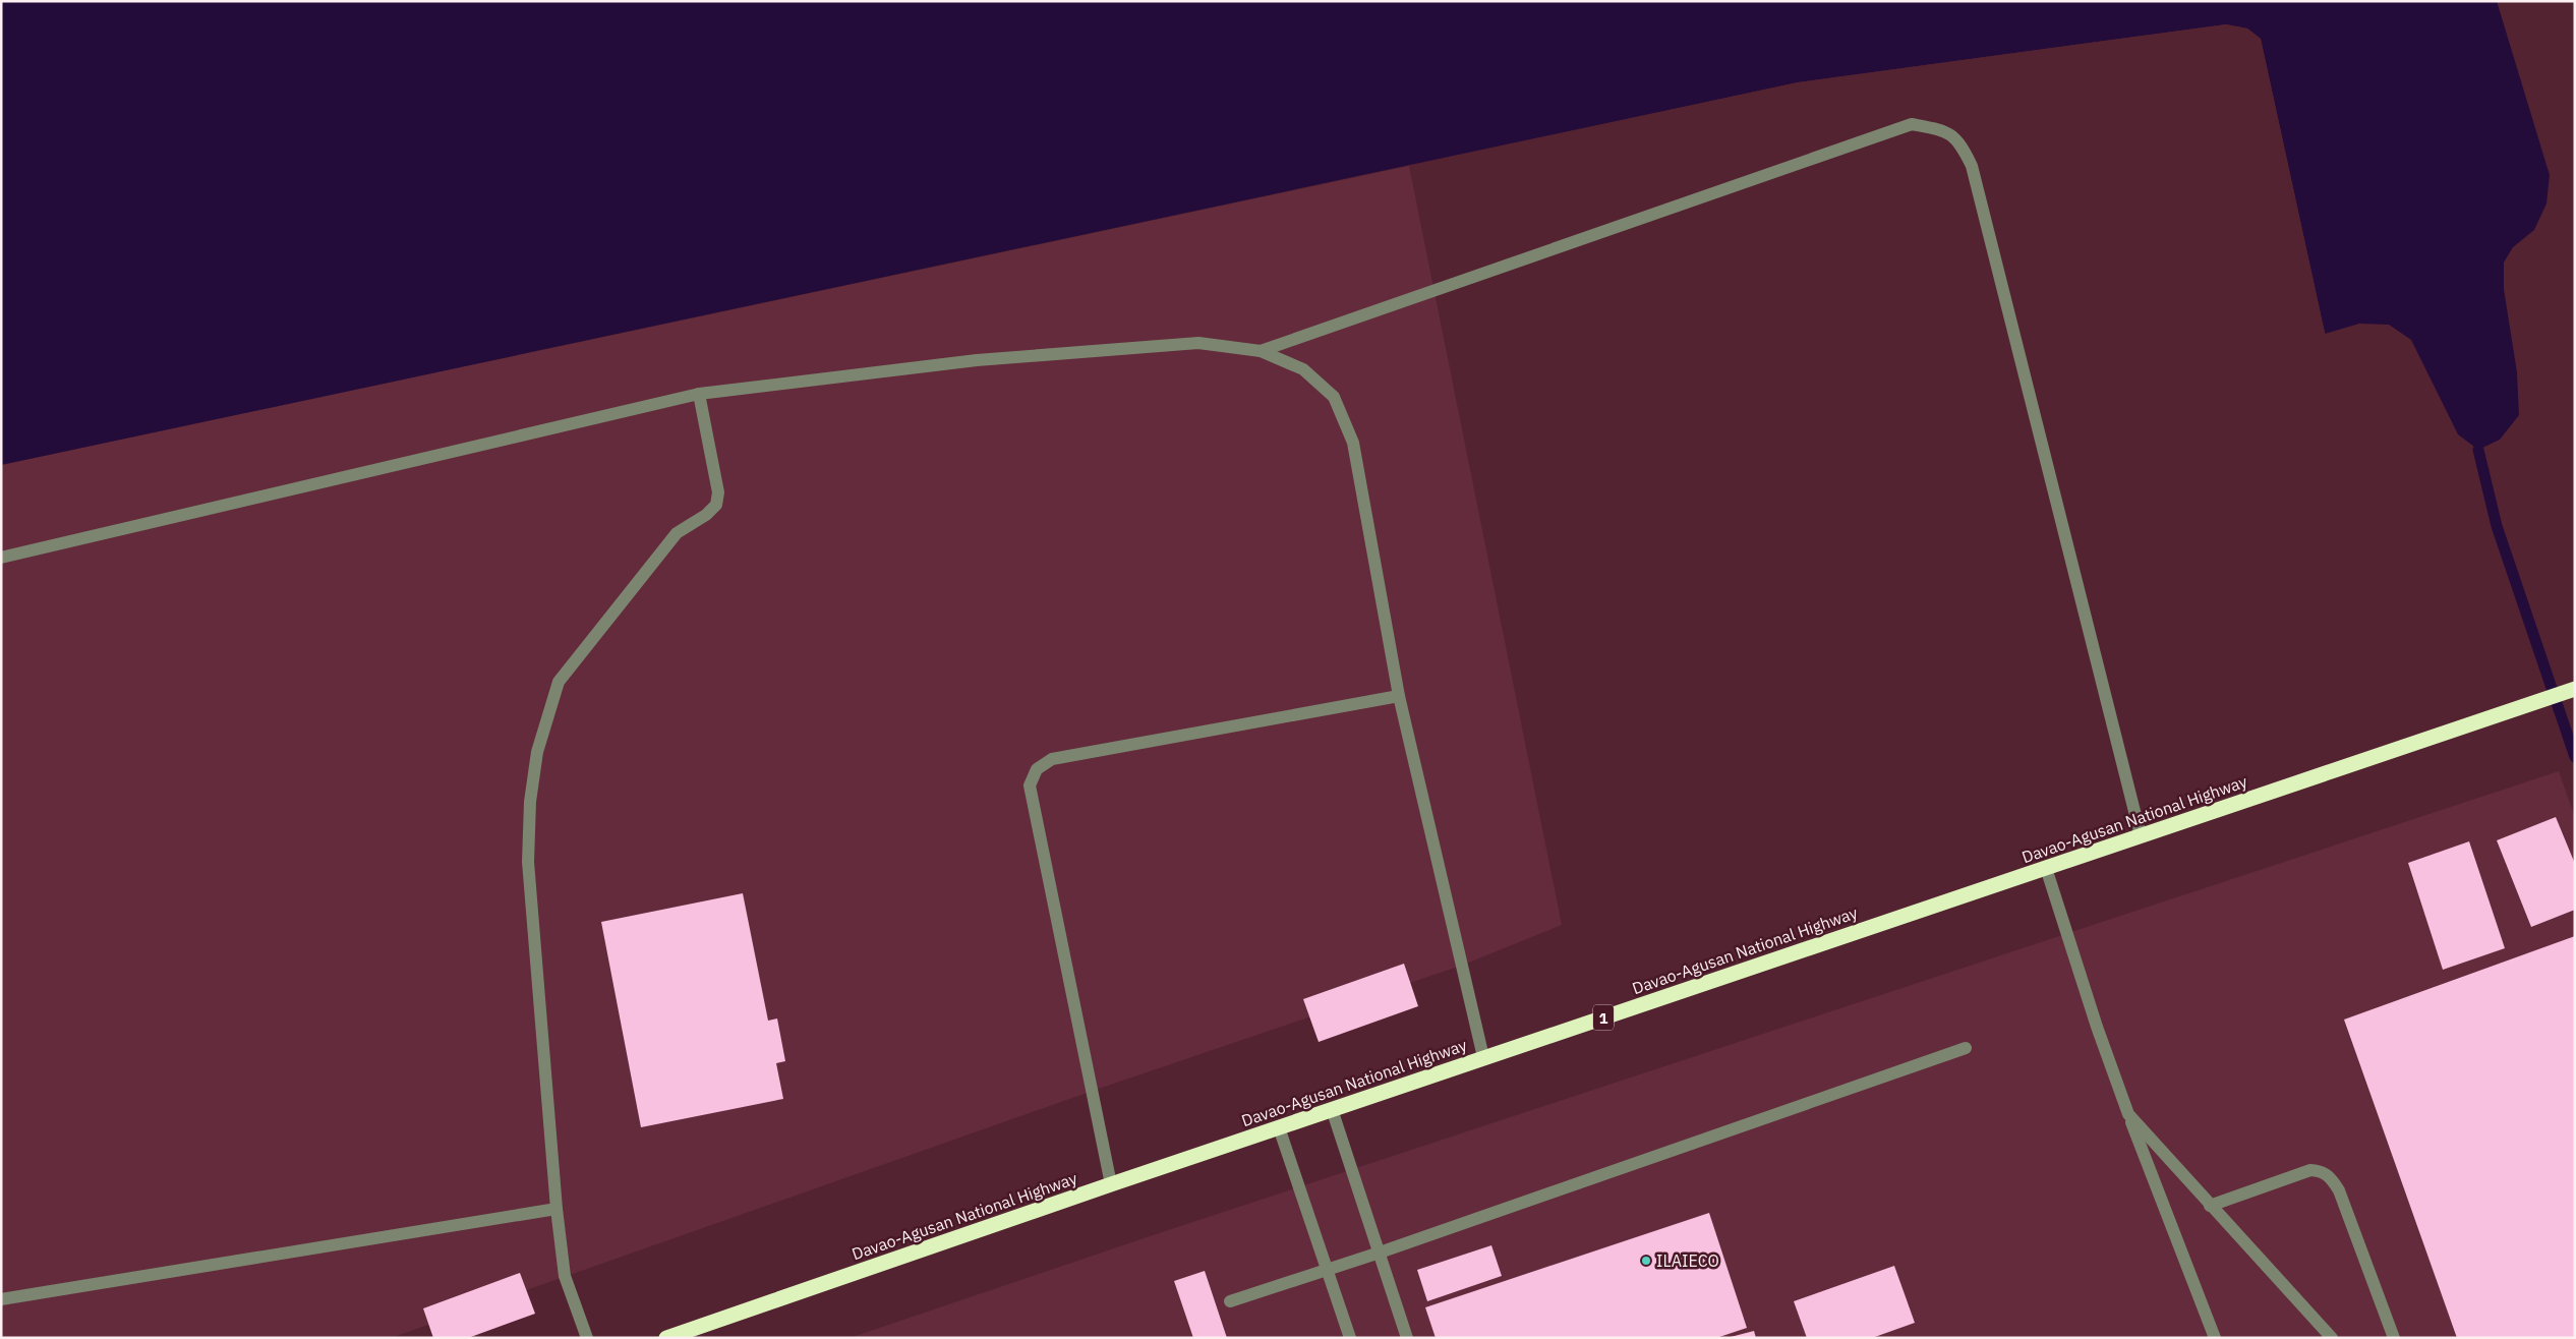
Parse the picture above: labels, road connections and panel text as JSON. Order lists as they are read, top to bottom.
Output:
{
  "streets": {
    "highway": ["Davao-Agusan National Highway", "1"]
  },
  "places": ["ILAIECO"]
}
